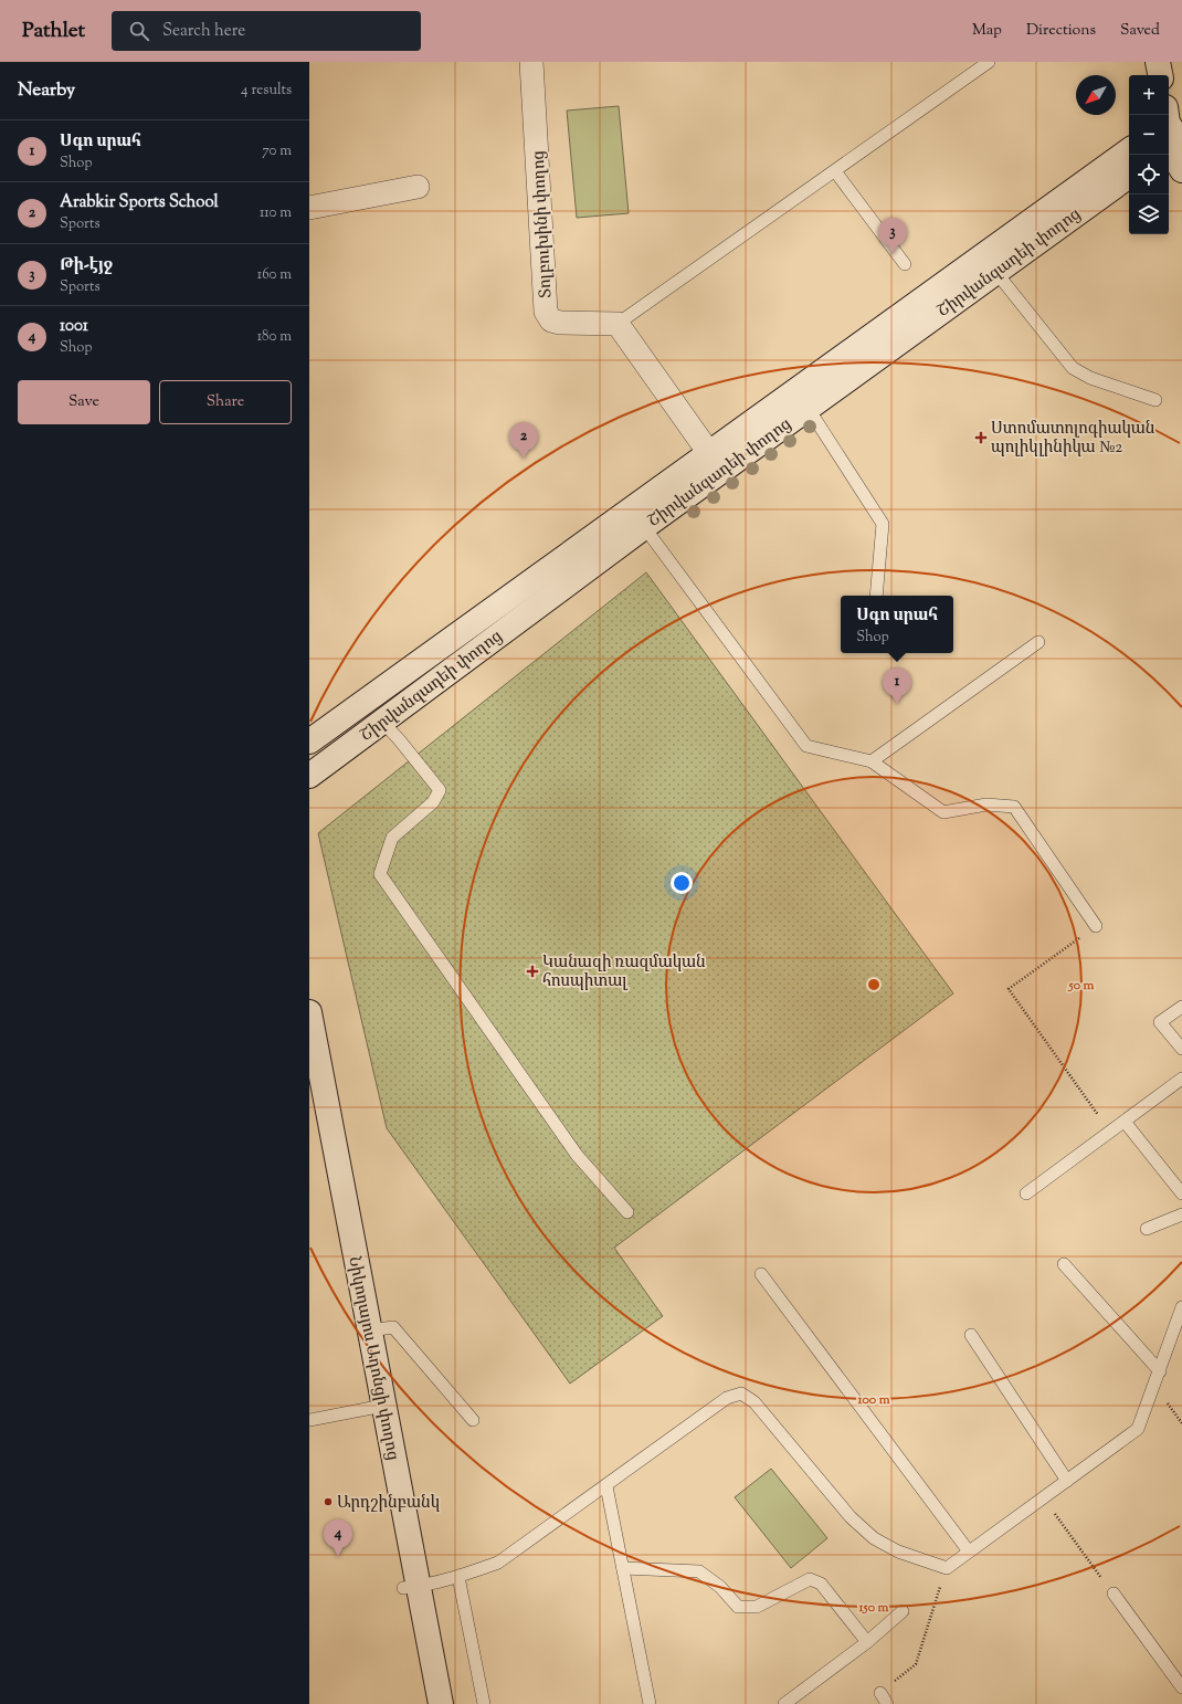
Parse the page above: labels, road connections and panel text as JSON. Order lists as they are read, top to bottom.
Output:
{
  "streets": {
    "street": ["Տոլբուխինի փողոց", "Շիրվանզադեի փողոց", "Նիկողայոս Ադոնցի փողոց"]
  },
  "places": {
    "health": ["Ստոմատոլոգիական պոլիկլինիկա №2", "Կանազի ռազմական հոսպիտալ"],
    "other": ["Արդշինբանկ"]
  },
  "north": "bottom left",
  "page": {
    "header": "Pathlet",
    "search": "Search here",
    "nav": ["Map", "Directions", "Saved"],
    "heading": ["Nearby", "4 results"],
    "map_buttons": ["+", "−"],
    "list": [
      {
        "mark": "1",
        "name": "Սգո սրահ",
        "note": "Shop",
        "value": "70 m"
      },
      {
        "mark": "2",
        "name": "Arabkir Sports School",
        "note": "Sports",
        "value": "110 m"
      },
      {
        "mark": "3",
        "name": "Թի-էյջ",
        "note": "Sports",
        "value": "160 m"
      },
      {
        "mark": "4",
        "name": "1001",
        "note": "Shop",
        "value": "180 m"
      }
    ],
    "pins": [
      "3",
      "2",
      "1",
      "4"
    ],
    "buttons": ["Save", "Share"],
    "popup": ["Սգո սրահ", "Shop"]
  },
  "rings": ["50 m", "100 m", "150 m"]
}
